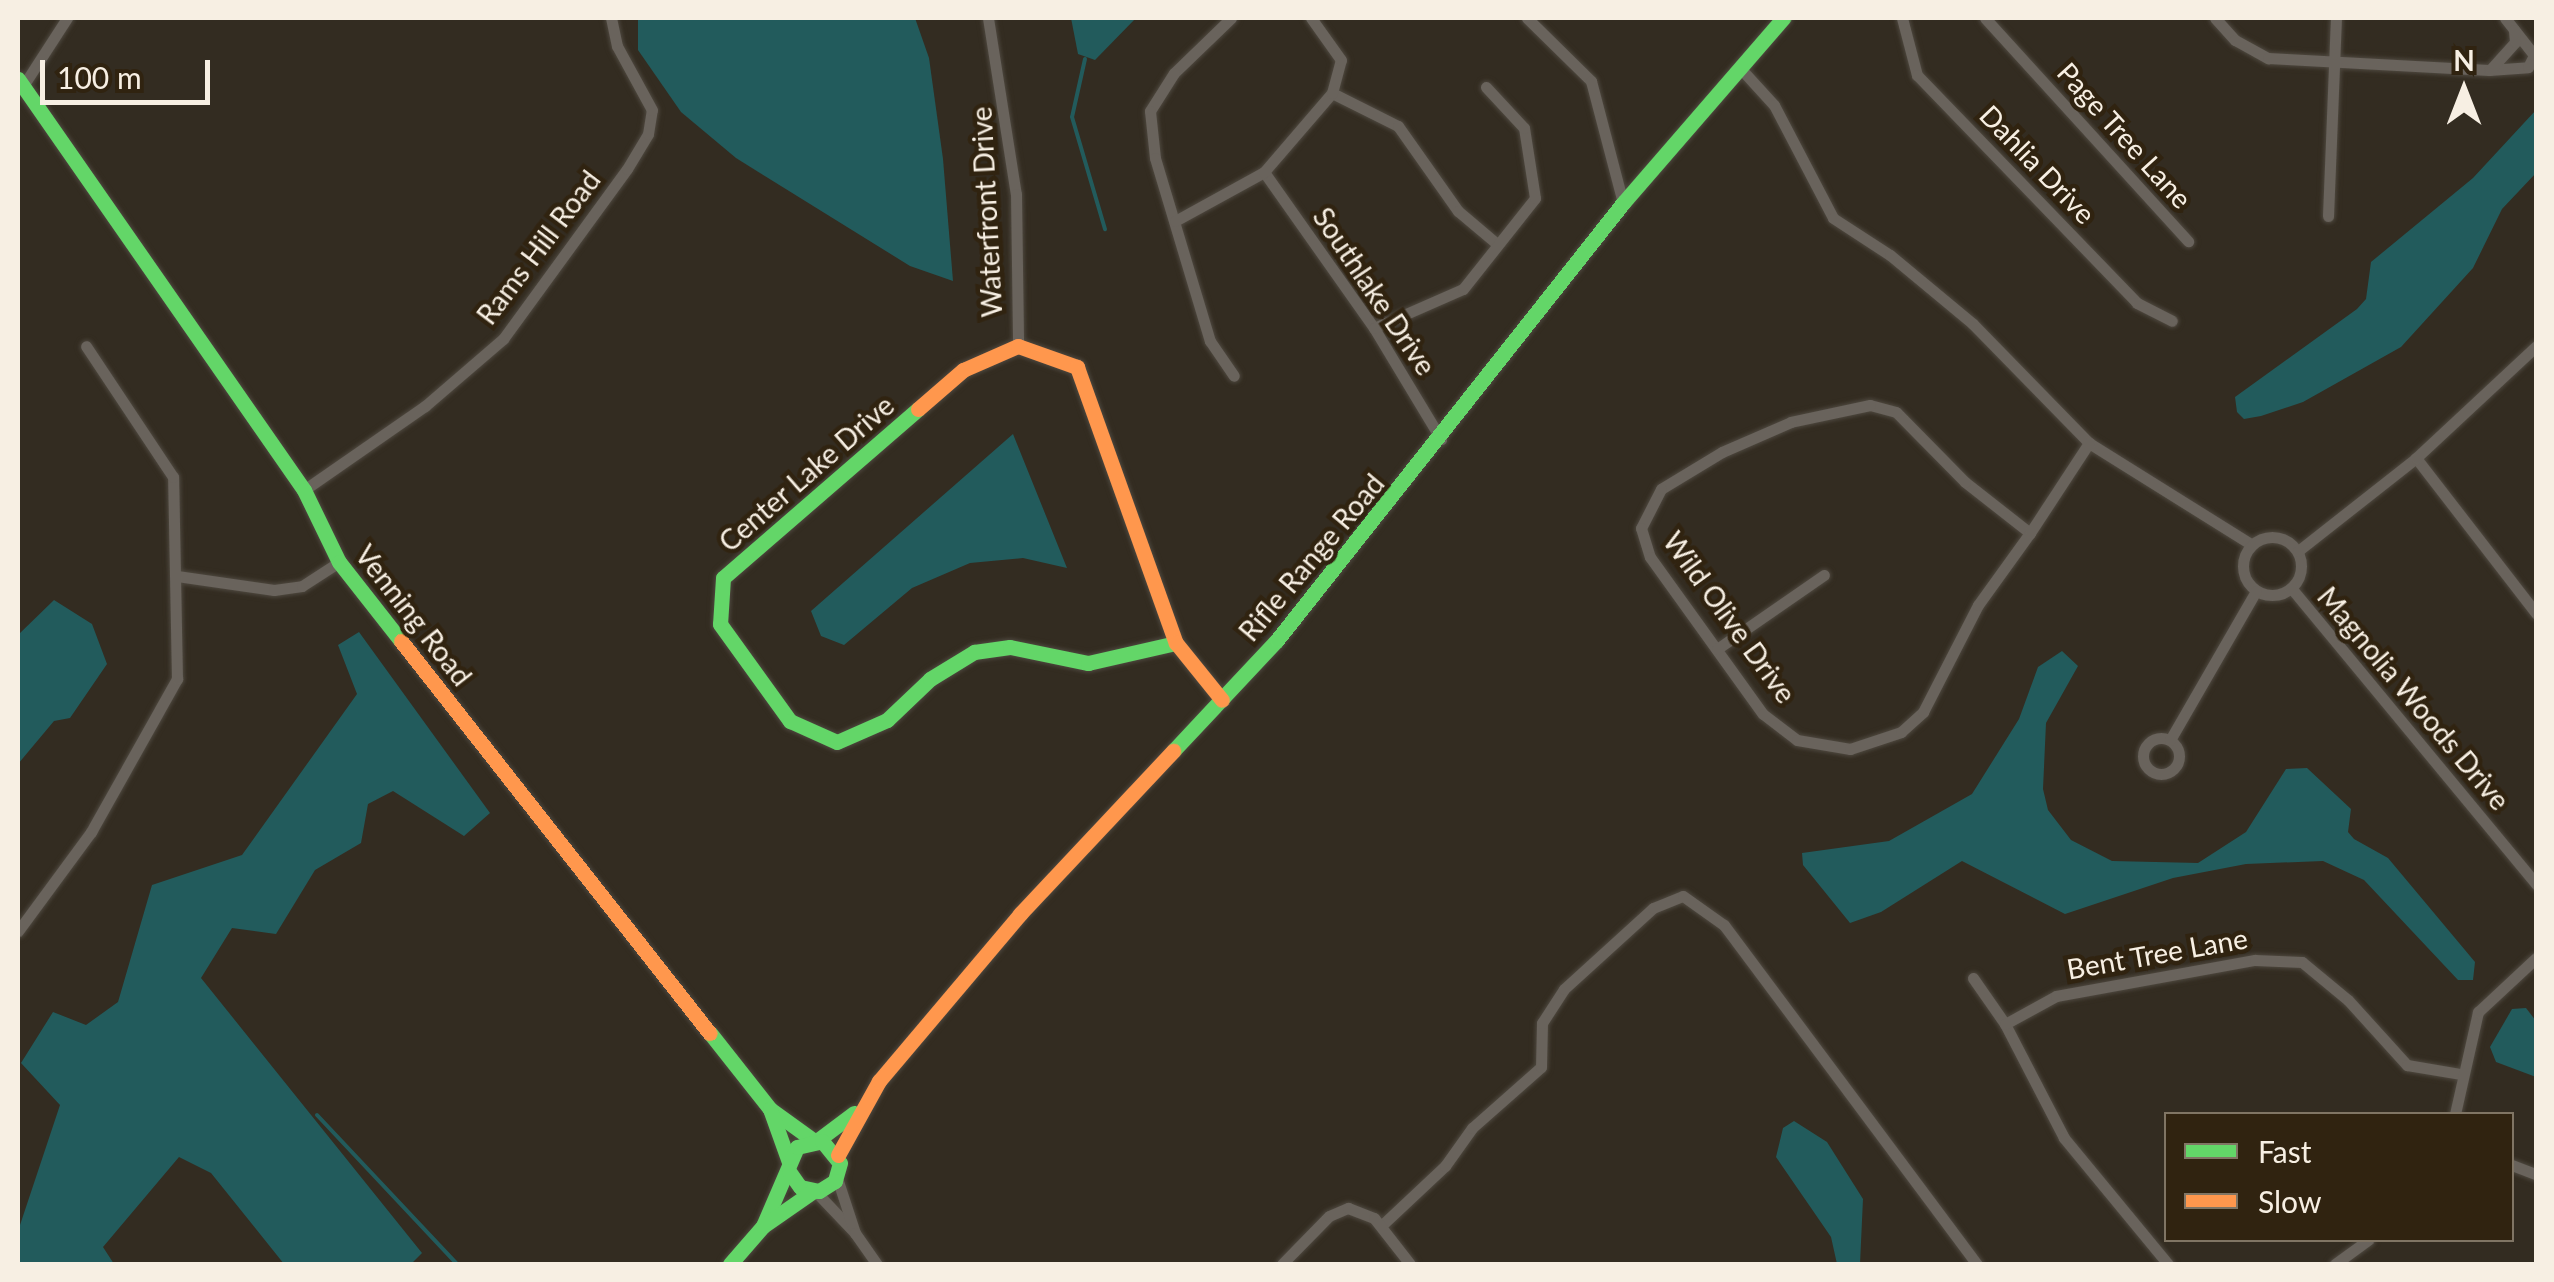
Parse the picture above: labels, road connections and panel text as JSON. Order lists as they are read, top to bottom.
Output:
{
  "streets": {
    "main road": ["Center Lake Drive", "Rifle Range Road", "Venning Road"],
    "street": [
      "Page Tree Lane",
      "Dahlia Drive",
      "Waterfront Drive",
      "Rams Hill Road",
      "Southlake Drive",
      "Wild Olive Drive",
      "Magnolia Woods Drive",
      "Bent Tree Lane"
    ]
  },
  "crossings": [
    ["Waterfront Drive", "Center Lake Drive"],
    ["Rams Hill Road", "Venning Road"],
    ["Southlake Drive", "Rifle Range Road"],
    ["Rifle Range Road", "Venning Road"]
  ],
  "legend": ["Fast", "Slow"],
  "scale_bar": "100 m",
  "north": "top"
}
